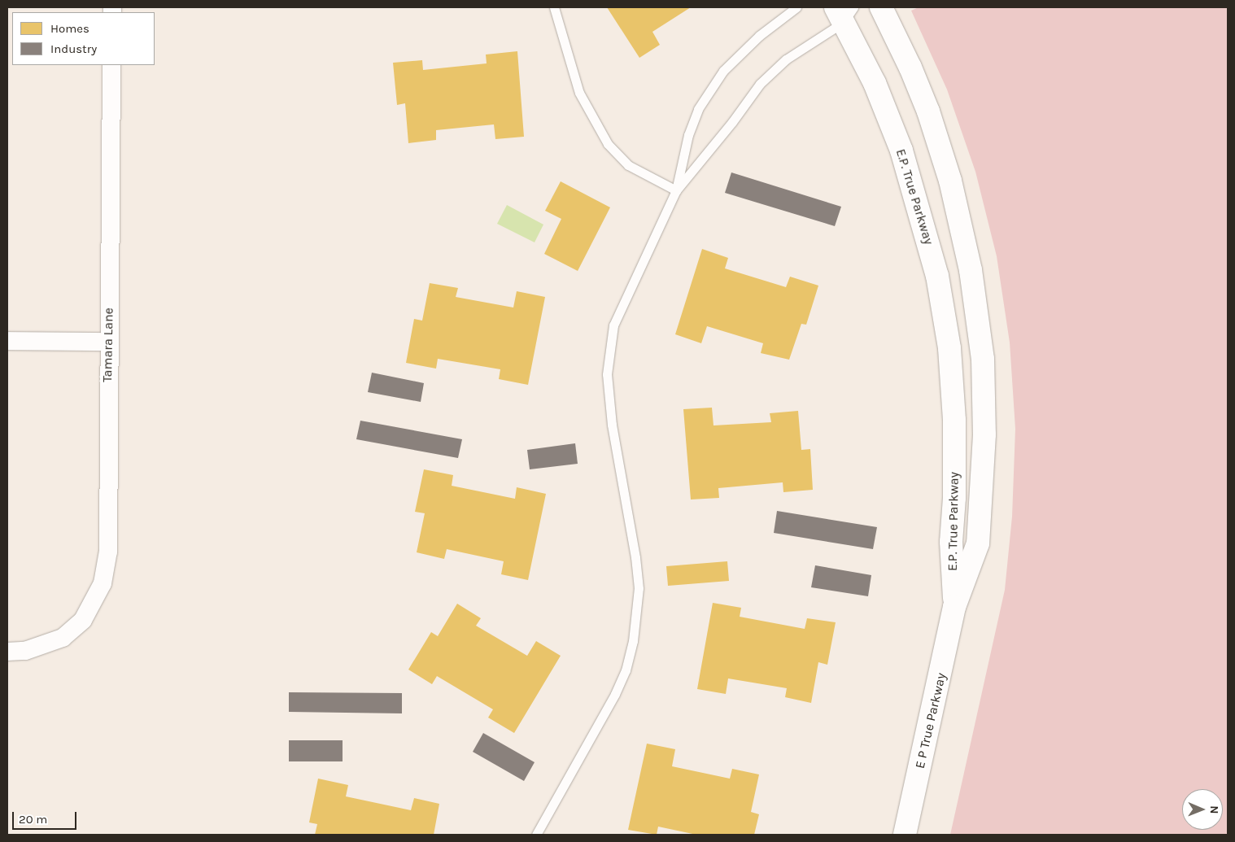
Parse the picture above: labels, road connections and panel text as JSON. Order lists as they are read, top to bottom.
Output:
{
  "streets": {
    "main road": ["E.P. True Parkway", "E P True Parkway"],
    "street": ["Tamara Lane"]
  },
  "crossings": [
    ["E.P. True Parkway", "E P True Parkway"]
  ],
  "legend": ["Homes", "Industry"],
  "scale_bar": "20 m",
  "north": "right"
}
